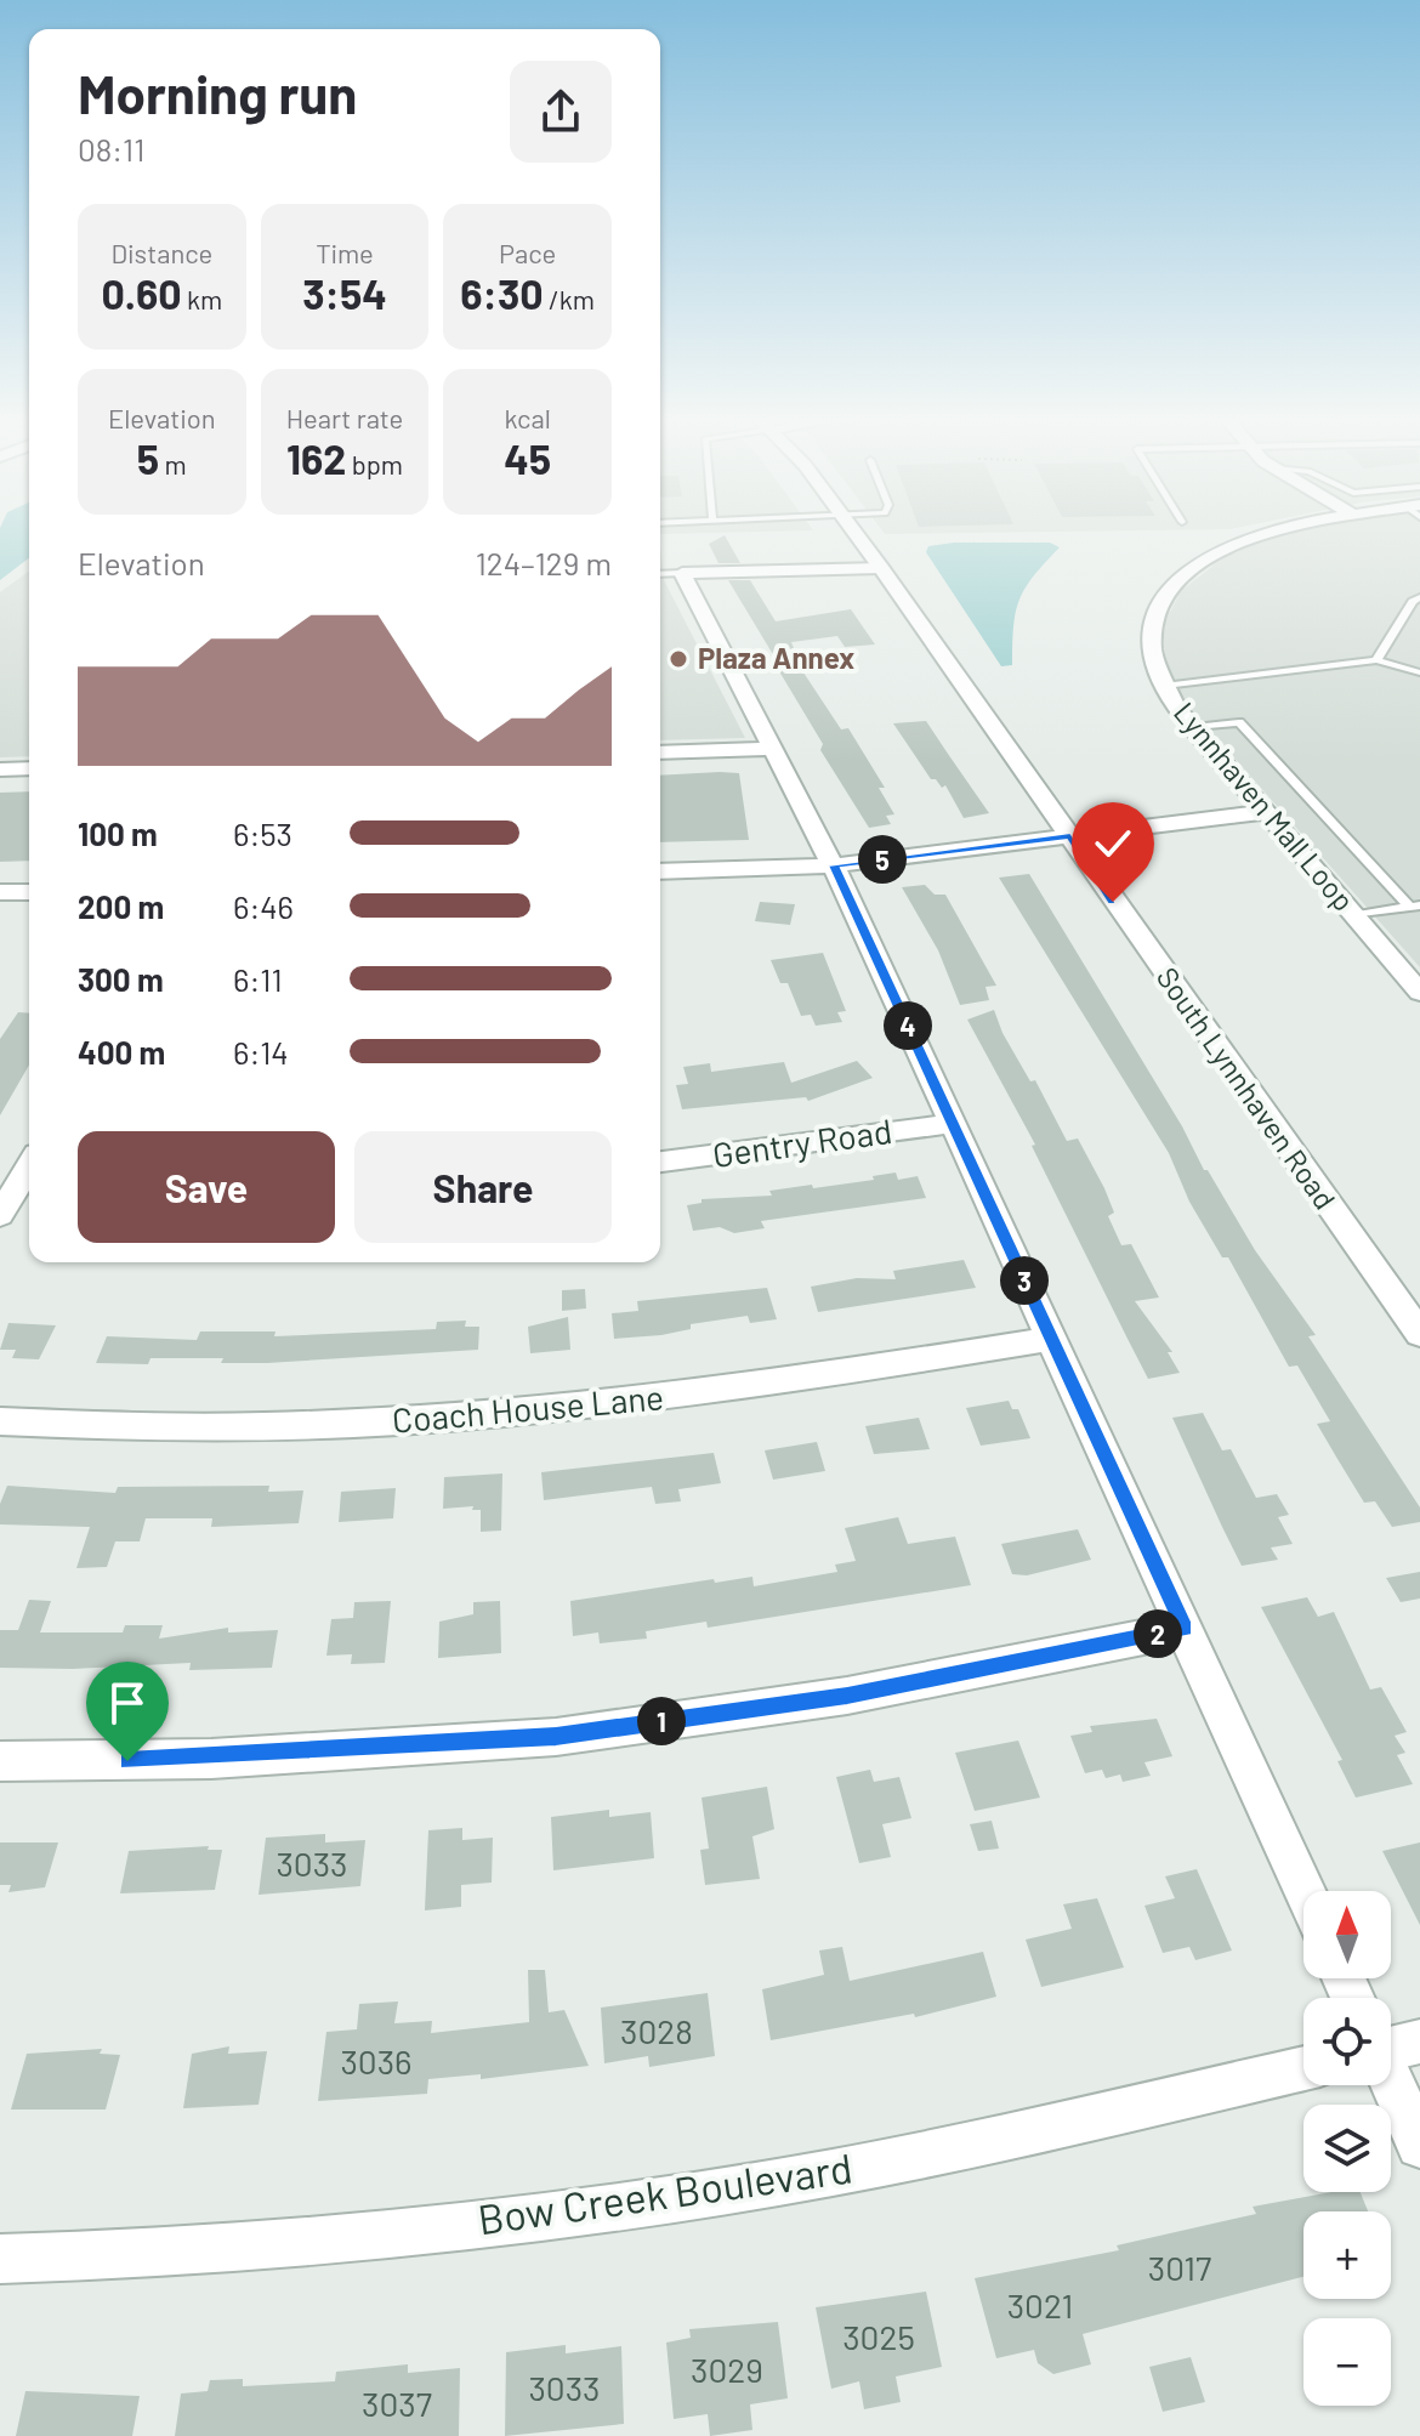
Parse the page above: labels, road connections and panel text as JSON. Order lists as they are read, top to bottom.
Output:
{
  "streets": {
    "street": [
      "Lynnhaven Mall Loop",
      "South Lynnhaven Road",
      "Gentry Road",
      "Coach House Lane",
      "Bow Creek Boulevard"
    ]
  },
  "places": ["Plaza Annex"],
  "house_numbers": [
    "3033",
    "3028",
    "3036",
    "3017",
    "3021",
    "3025",
    "3029",
    "3033",
    "3037"
  ],
  "north": "top",
  "page": {
    "heading": ["Morning run", "08:11"],
    "stats": [
      ["Distance", "0.60 km"],
      ["Time", "3:54"],
      ["Pace", "6:30 /km"],
      ["Elevation", "5 m"],
      ["Heart rate", "162 bpm"],
      ["kcal", "45"]
    ],
    "chart": ["Elevation", "124–129 m"],
    "list": [
      {
        "name": "100 m",
        "note": "6:53"
      },
      {
        "name": "200 m",
        "note": "6:46"
      },
      {
        "name": "300 m",
        "note": "6:11"
      },
      {
        "name": "400 m",
        "note": "6:14"
      }
    ],
    "pins": [
      "5",
      "4",
      "3",
      "2",
      "1"
    ],
    "buttons": ["Save", "Share"],
    "map_buttons": ["+", "−"]
  }
}
